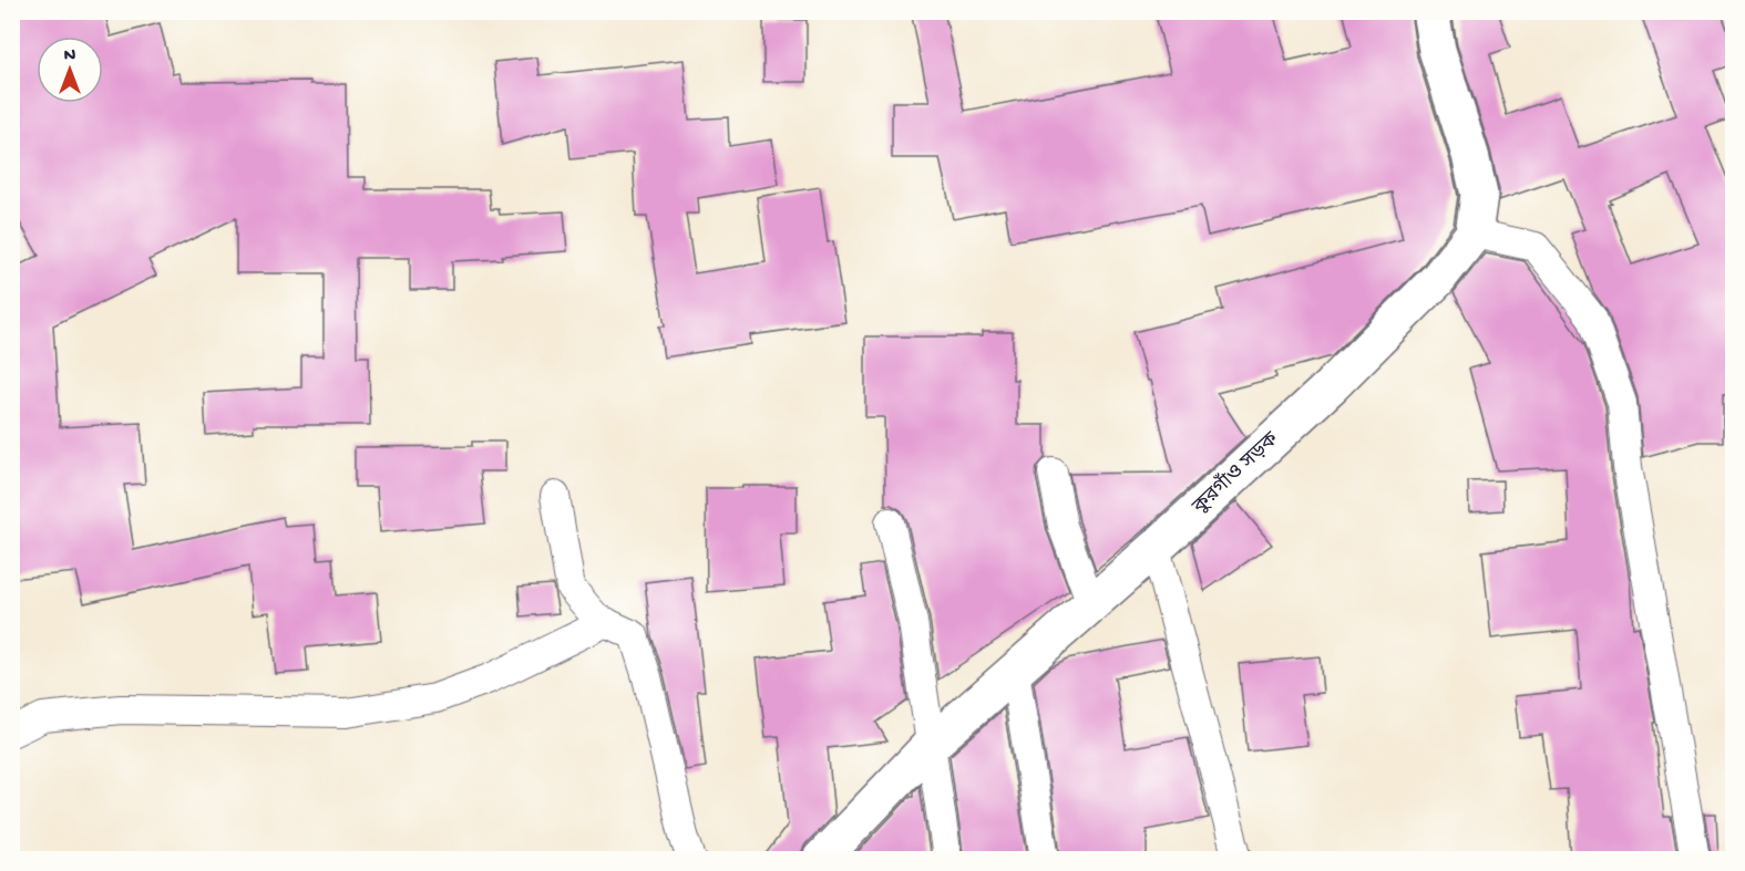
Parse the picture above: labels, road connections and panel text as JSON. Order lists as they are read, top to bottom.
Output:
{
  "streets": {
    "street": ["কুরগাঁও সড়ক"]
  },
  "north": "top"
}
